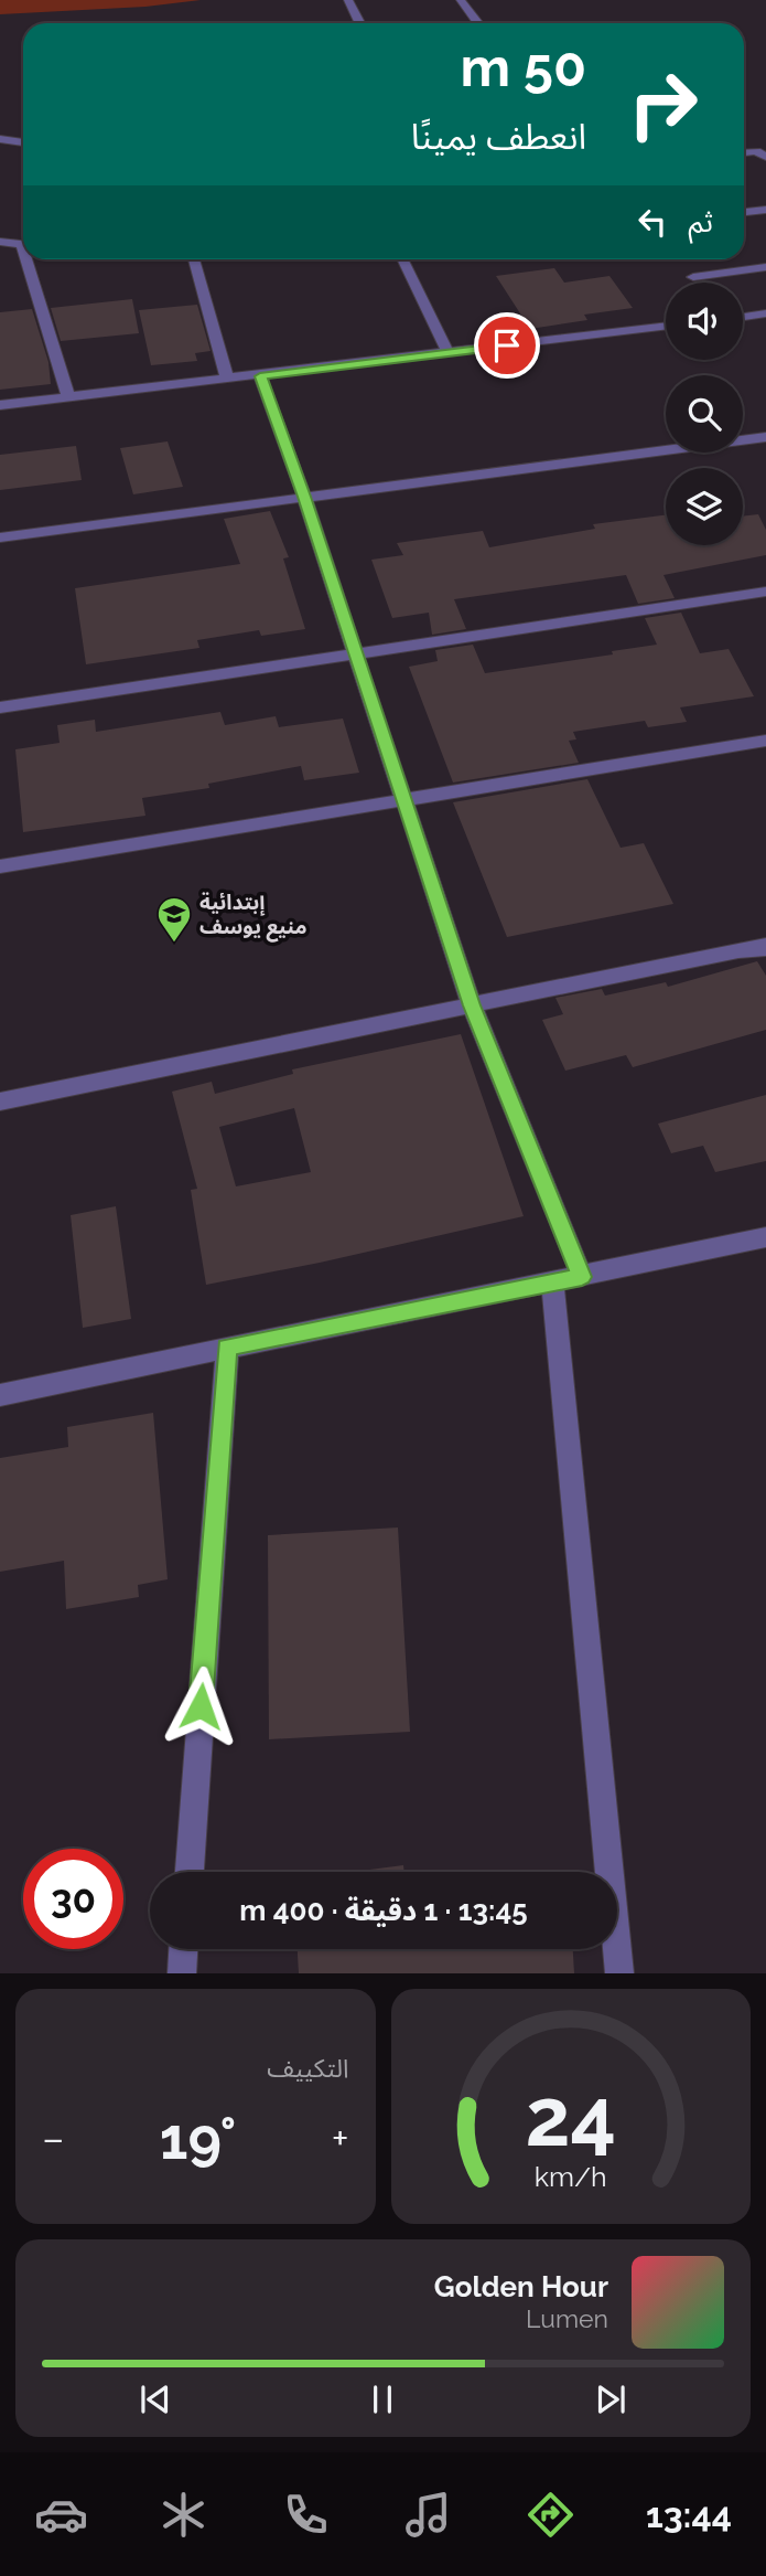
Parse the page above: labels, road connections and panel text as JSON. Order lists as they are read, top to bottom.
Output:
{
  "places": {
    "school or university": ["إبتدائية منيع يوسف"]
  },
  "page": {
    "turn": ["50 m", "انعطف يمينًا"],
    "then": "ثم",
    "limit": "30",
    "trip": "13:45 · 1 دقيقة · 400 m",
    "tile": "التكييف",
    "heat": ["−", "19°", "+"],
    "song": ["Golden Hour", "Lumen"],
    "tabs": "13:44",
    "gauge": ["24", "km/h"]
  }
}
